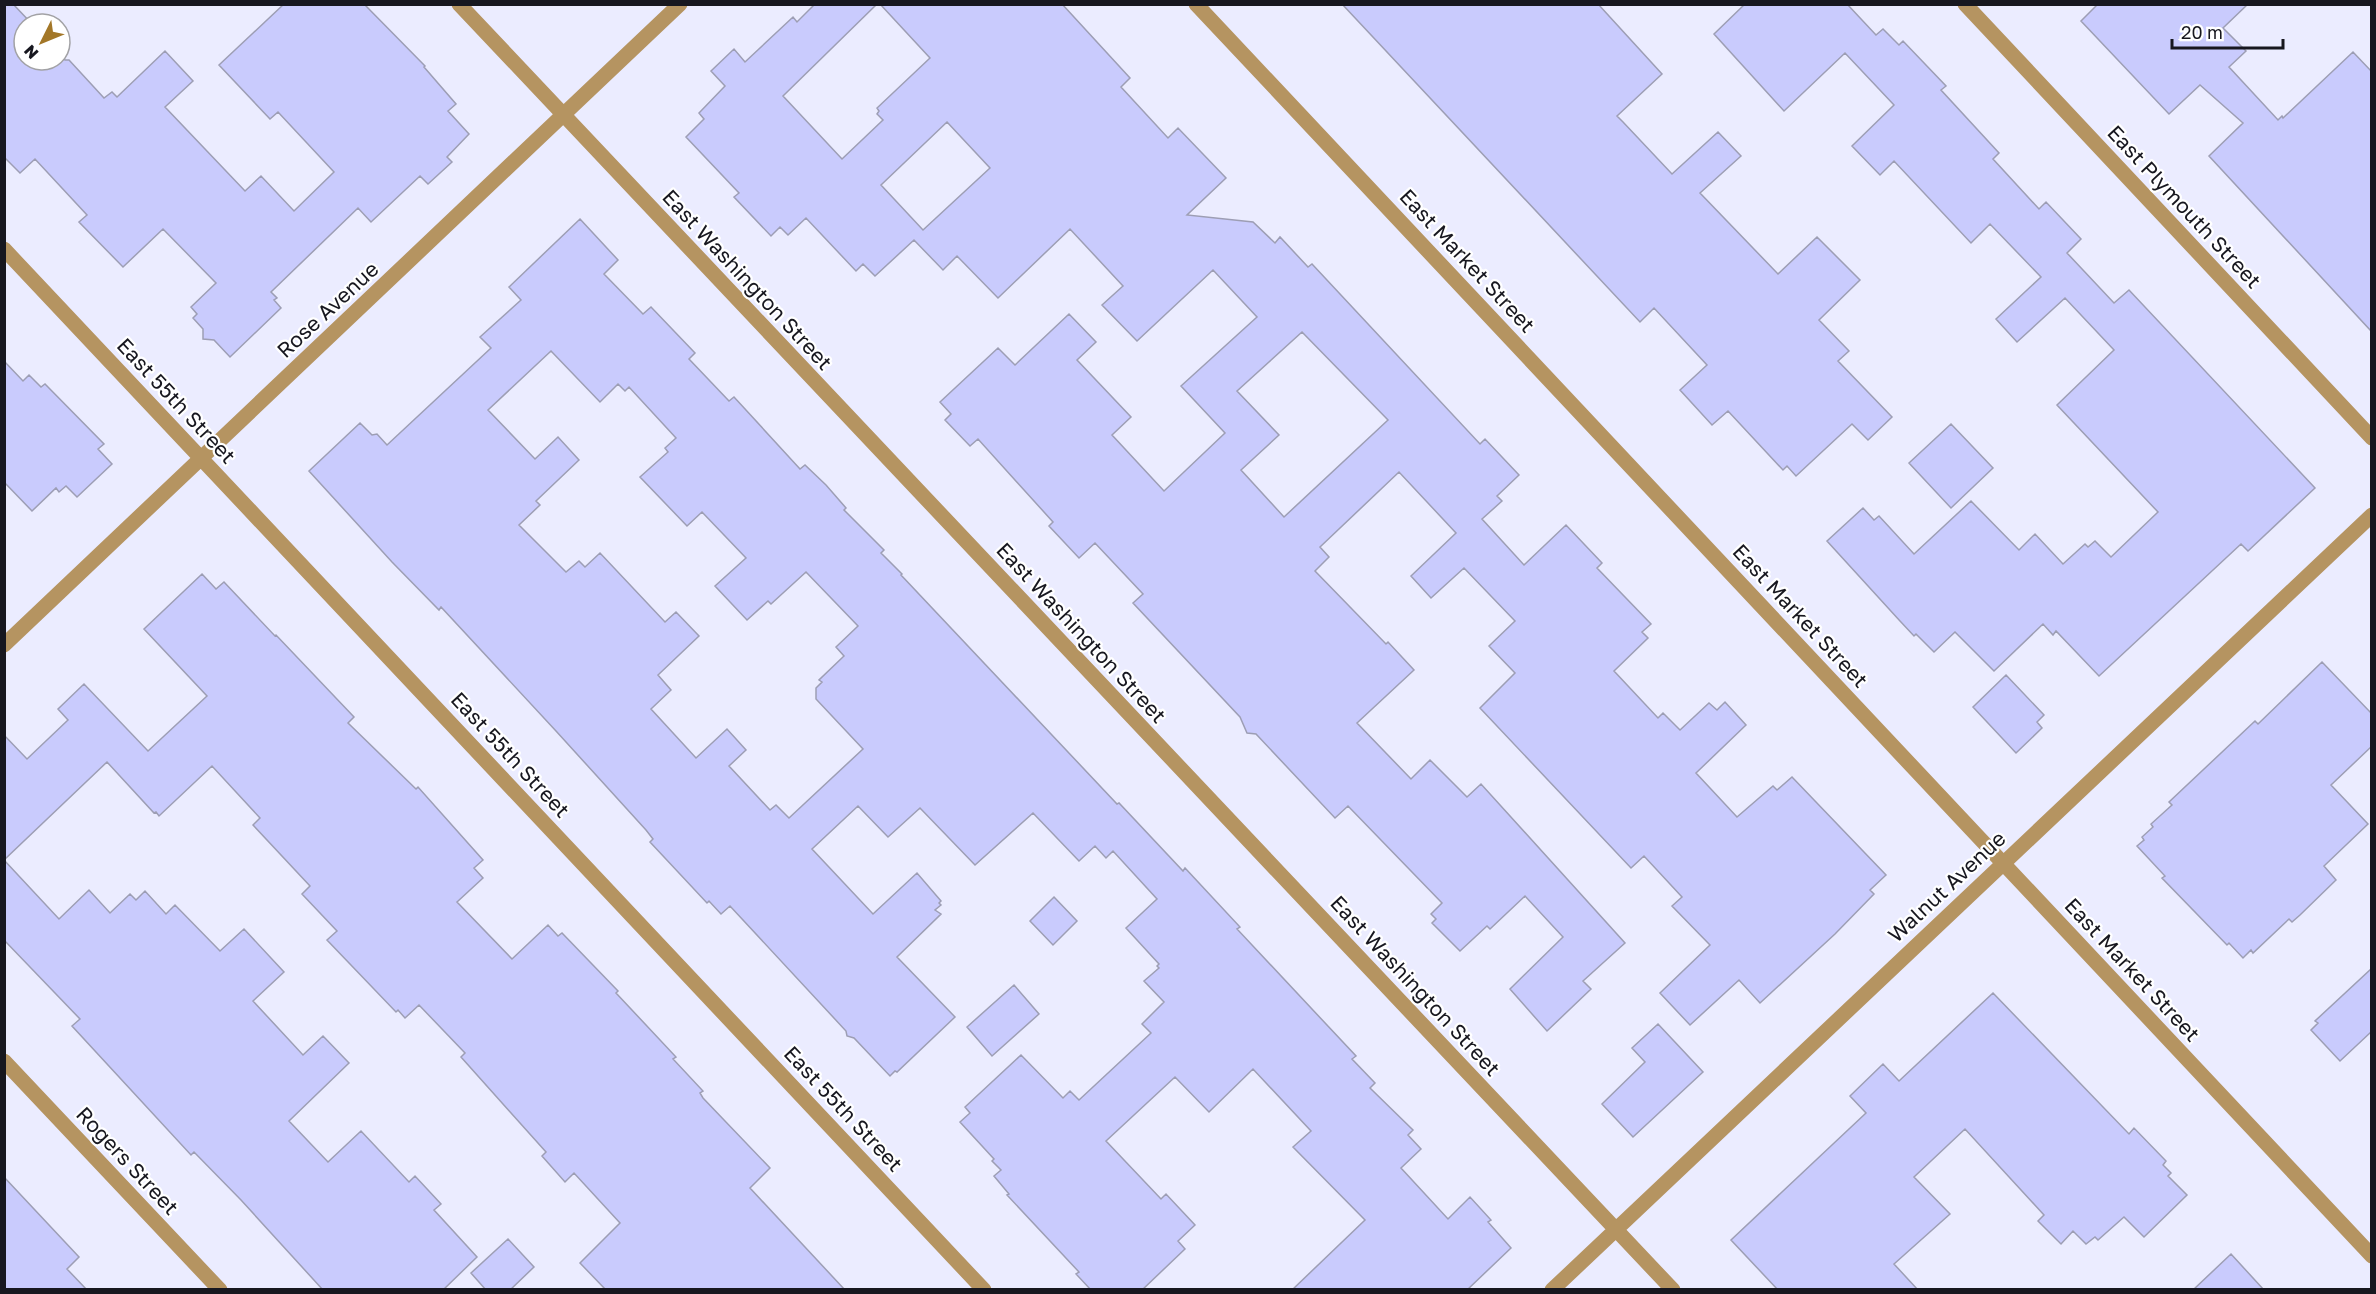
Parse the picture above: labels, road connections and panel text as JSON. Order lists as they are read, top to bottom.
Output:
{
  "streets": {
    "street": [
      "East Plymouth Street",
      "East Market Street",
      "East Washington Street",
      "Rose Avenue",
      "East 55th Street",
      "Walnut Avenue",
      "Rogers Street"
    ]
  },
  "crossings": [
    ["East Market Street", "Walnut Avenue"],
    ["East Washington Street", "Rose Avenue"],
    ["East Washington Street", "Walnut Avenue"],
    ["Rose Avenue", "East 55th Street"]
  ],
  "scale_bar": "20 m",
  "north": "bottom left"
}
